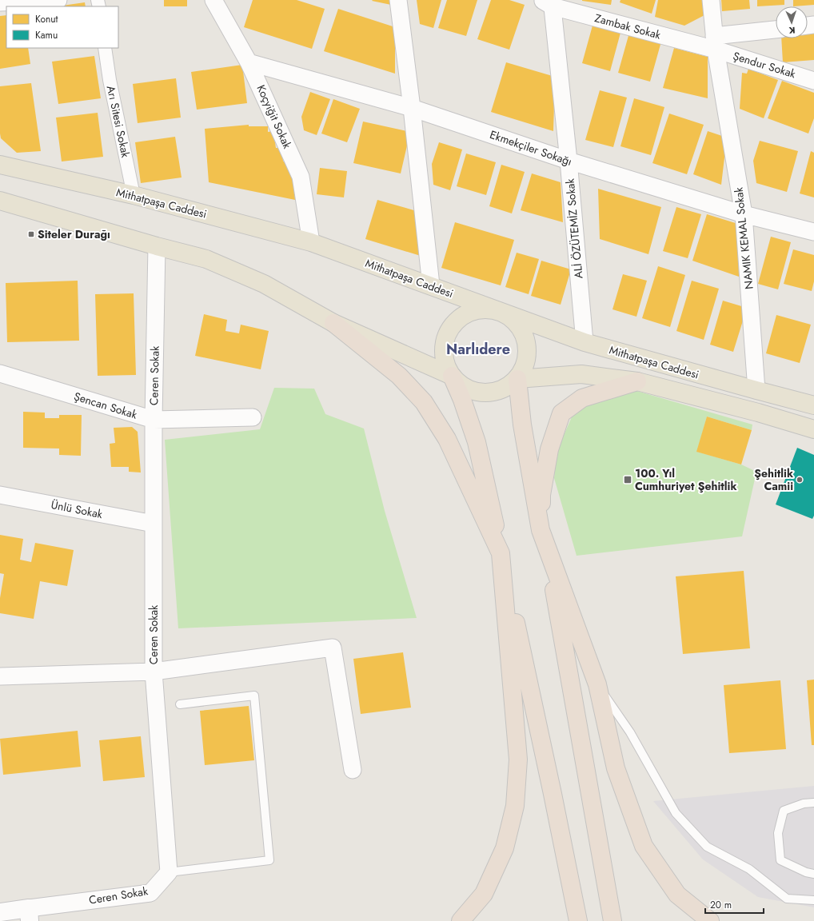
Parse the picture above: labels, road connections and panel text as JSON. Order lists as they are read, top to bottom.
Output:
{
  "streets": {
    "main road": ["Mithatpaşa Caddesi"],
    "street": [
      "Zambak Sokak",
      "Şendur Sokak",
      "Koçyiğit Sokak",
      "Arı Sitesi Sokak",
      "Ekmekçiler Sokağı",
      "ALİ ÖZÜTEMİZ Sokak",
      "NAMIK KEMAL Sokak",
      "Ceren Sokak",
      "Şencan Sokak",
      "Ünlü Sokak"
    ]
  },
  "crossings": [
    ["Zambak Sokak", "Şendur Sokak"],
    ["Zambak Sokak", "ALİ ÖZÜTEMİZ Sokak"],
    ["Zambak Sokak", "NAMIK KEMAL Sokak"],
    ["Şendur Sokak", "NAMIK KEMAL Sokak"],
    ["Koçyiğit Sokak", "Ekmekçiler Sokağı"],
    ["Koçyiğit Sokak", "Mithatpaşa Caddesi"],
    ["Arı Sitesi Sokak", "Mithatpaşa Caddesi"],
    ["Ekmekçiler Sokağı", "ALİ ÖZÜTEMİZ Sokak"],
    ["Ekmekçiler Sokağı", "NAMIK KEMAL Sokak"],
    ["Mithatpaşa Caddesi", "ALİ ÖZÜTEMİZ Sokak"],
    ["Mithatpaşa Caddesi", "NAMIK KEMAL Sokak"],
    ["Ceren Sokak", "Şencan Sokak"],
    ["Ceren Sokak", "Ünlü Sokak"]
  ],
  "districts": ["Narlıdere"],
  "places": {
    "transit": ["Siteler Durağı", "100. Yıl Cumhuriyet Şehitlik"],
    "other": ["Şehitlik Camii"]
  },
  "legend": ["Konut", "Kamu"],
  "scale_bar": "20 m",
  "north": "bottom"
}
